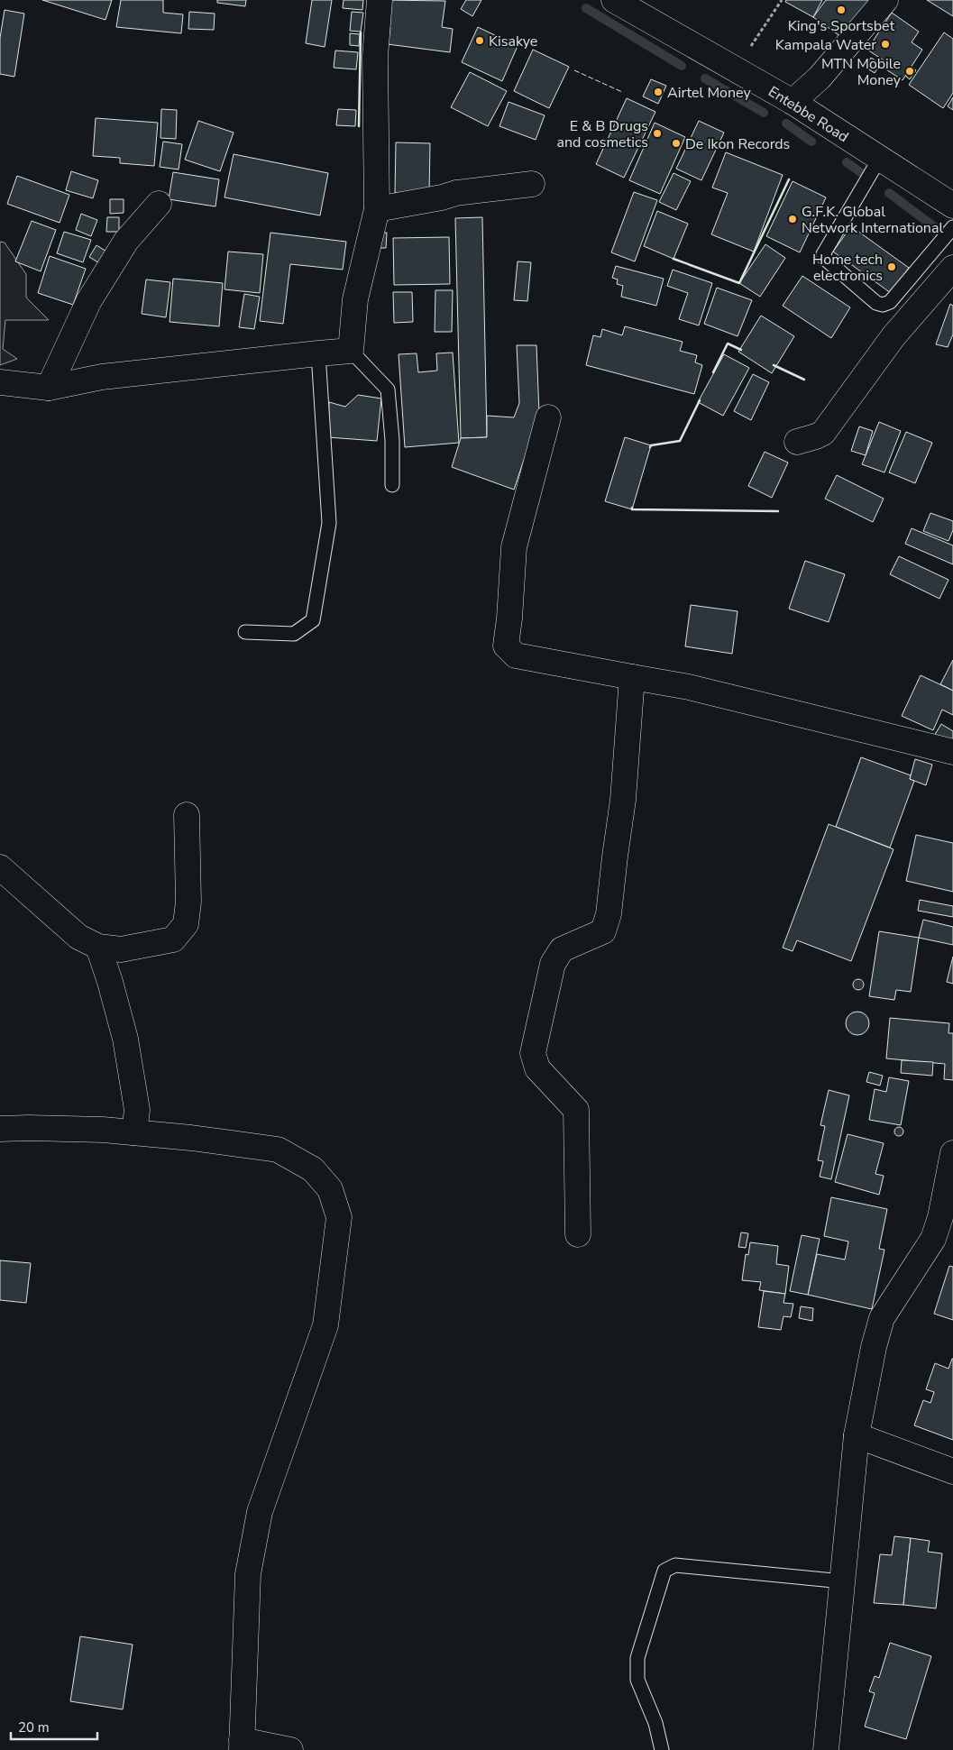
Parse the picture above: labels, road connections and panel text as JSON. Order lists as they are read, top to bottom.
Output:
{
  "streets": {
    "street": ["Entebbe Road"]
  },
  "places": [
    "King's Sportsbet",
    "Kisakye",
    "Kampala Water",
    "MTN Mobile Money",
    "Airtel Money",
    "E & B Drugs and cosmetics",
    "De Ikon Records",
    "G.F.K. Global Network International",
    "Home tech electronics"
  ],
  "scale_bar": "20 m"
}
